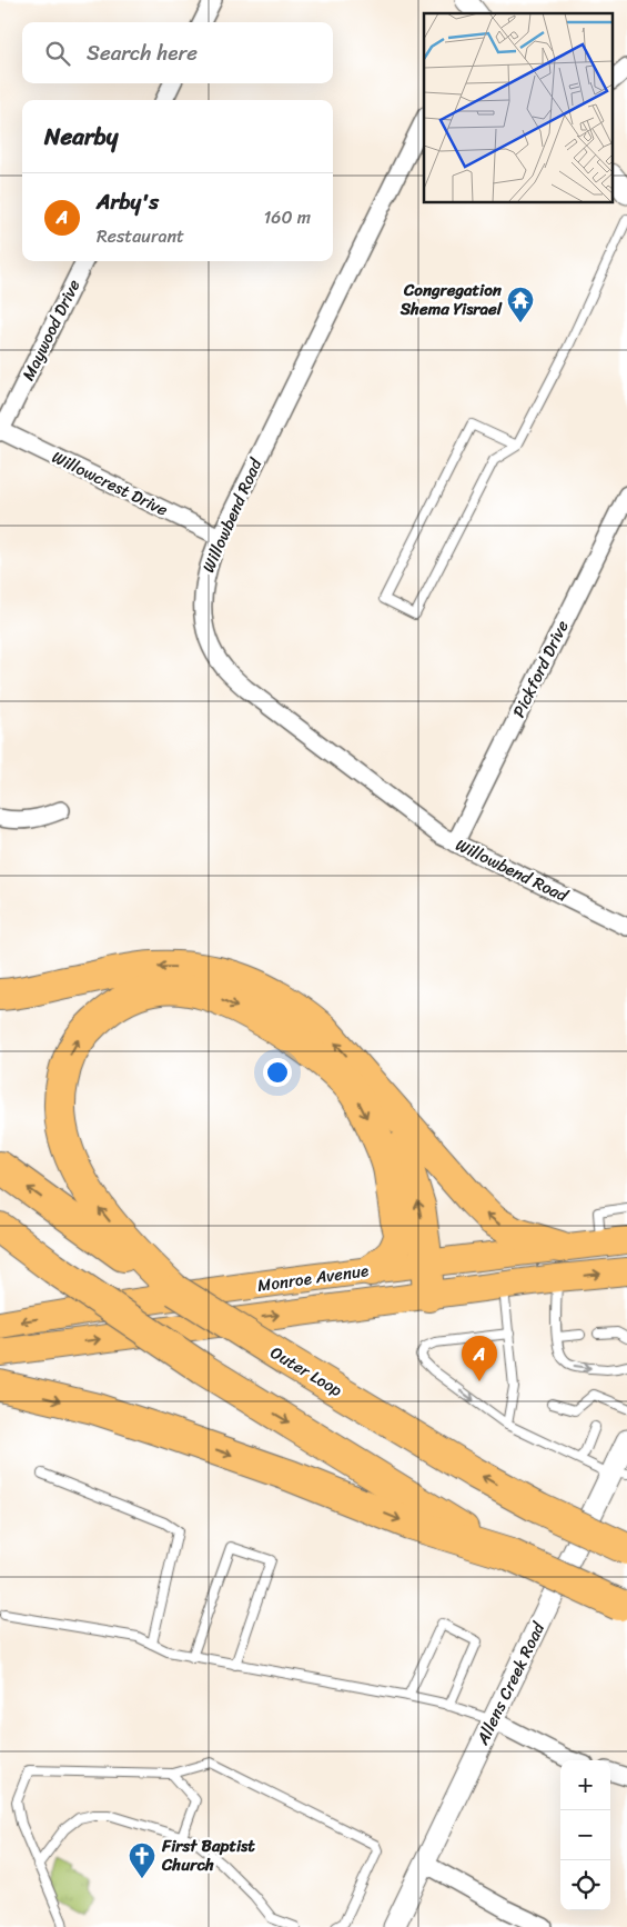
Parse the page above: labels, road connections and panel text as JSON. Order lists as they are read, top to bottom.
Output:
{
  "streets": {
    "highway": ["Outer Loop"],
    "main road": ["Monroe Avenue"],
    "street": [
      "Maywood Drive",
      "Willowcrest Drive",
      "Willowbend Road",
      "Pickford Drive",
      "Allens Creek Road"
    ]
  },
  "crossings": [
    ["Maywood Drive", "Willowcrest Drive"],
    ["Willowcrest Drive", "Willowbend Road"],
    ["Willowbend Road", "Pickford Drive"]
  ],
  "places": {
    "temple": ["Congregation Shema Yisrael"],
    "church": ["First Baptist Church"]
  },
  "page": {
    "search": "Search here",
    "heading": "Nearby",
    "list": [
      {
        "mark": "A",
        "name": "Arby's",
        "note": "Restaurant",
        "value": "160 m"
      }
    ],
    "pins": "A",
    "map_buttons": ["+", "−"]
  }
}
